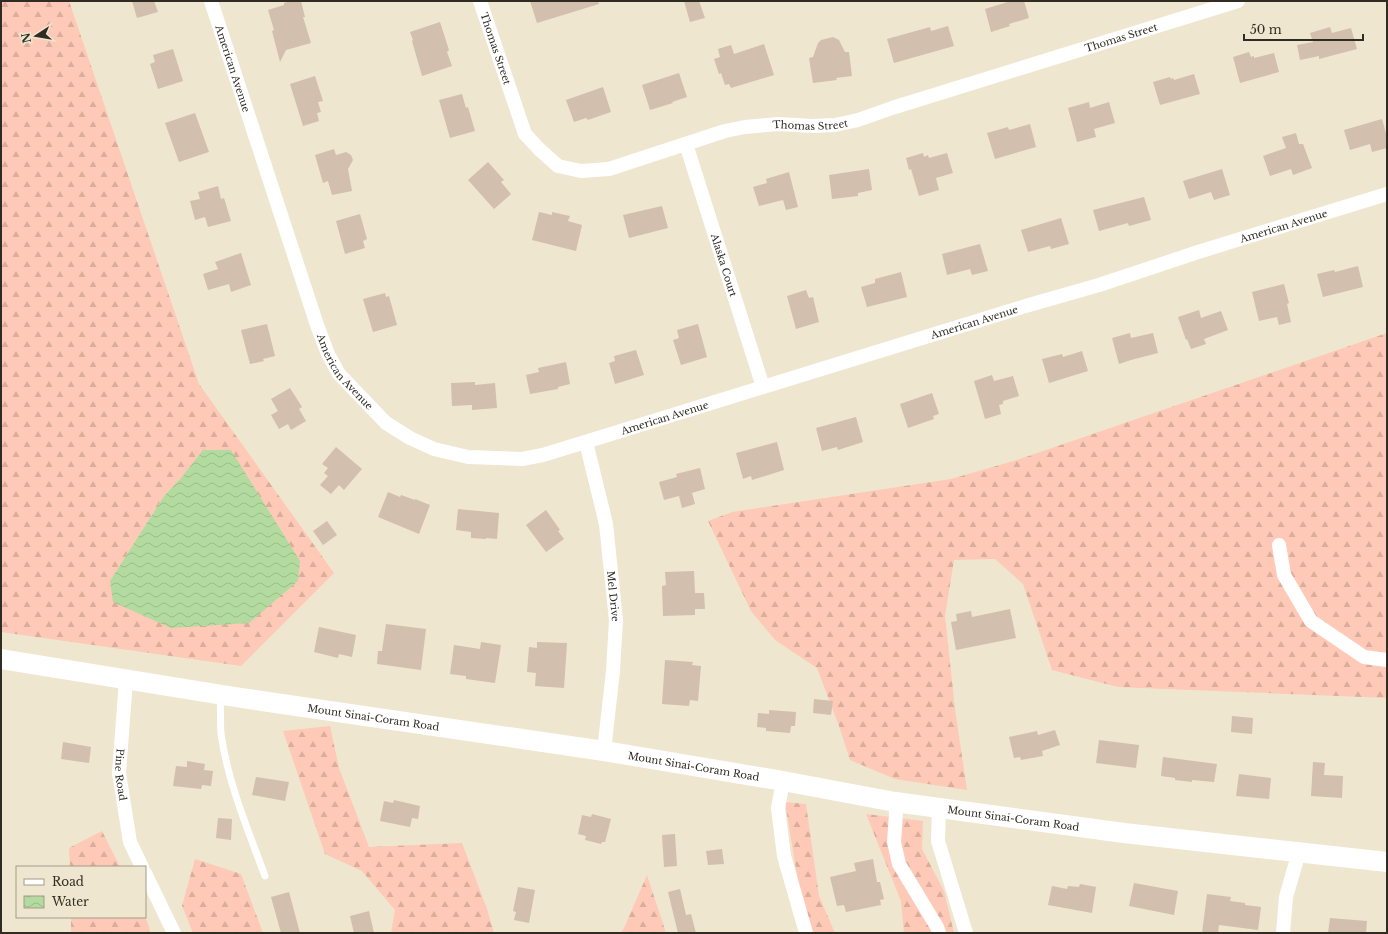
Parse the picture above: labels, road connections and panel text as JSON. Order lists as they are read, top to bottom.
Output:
{
  "streets": {
    "main road": ["Mount Sinai-Coram Road"],
    "street": [
      "Thomas Street",
      "American Avenue",
      "Alaska Court",
      "Mel Drive",
      "Pine Road"
    ]
  },
  "crossings": [
    ["Thomas Street", "Alaska Court"],
    ["American Avenue", "Alaska Court"],
    ["American Avenue", "Mel Drive"],
    ["Mel Drive", "Mount Sinai-Coram Road"],
    ["Mount Sinai-Coram Road", "Pine Road"]
  ],
  "legend": ["Road", "Water"],
  "scale_bar": "50 m",
  "north": "left"
}
